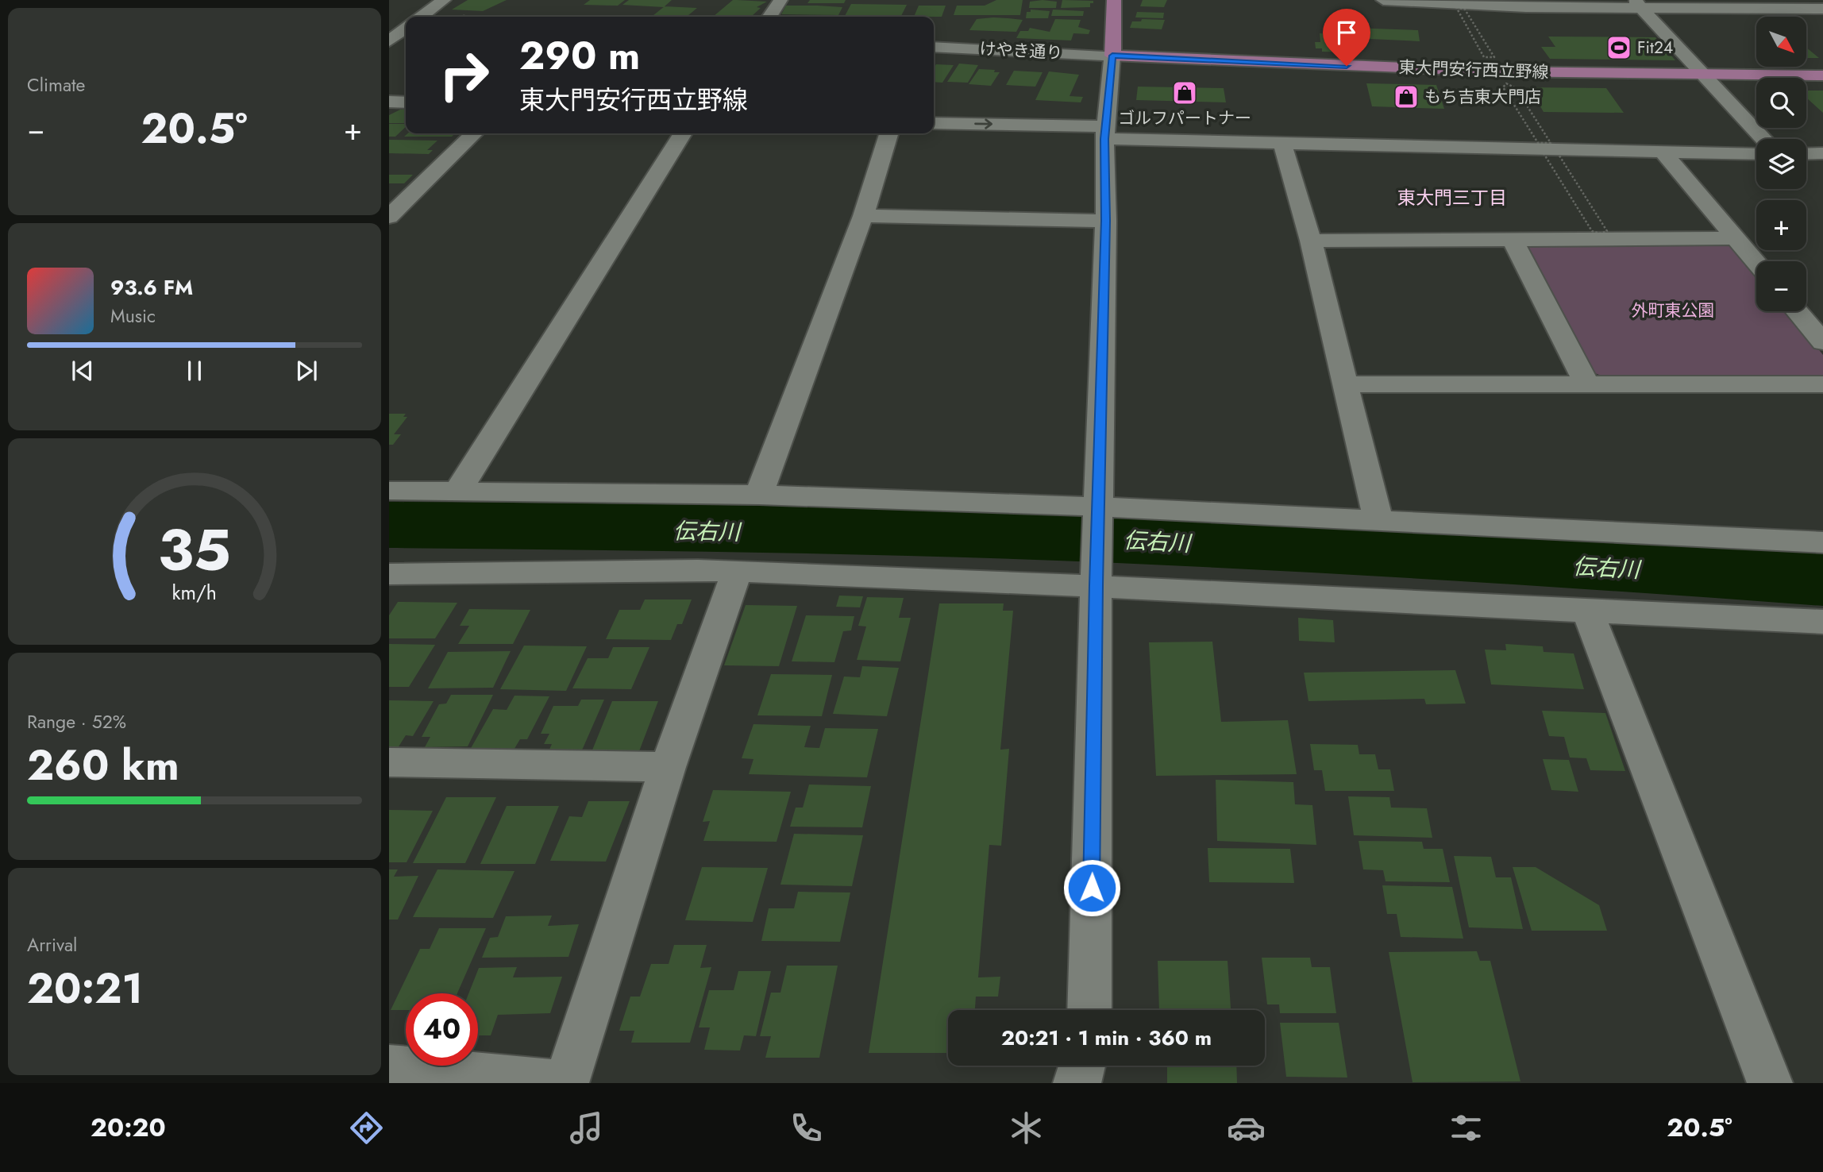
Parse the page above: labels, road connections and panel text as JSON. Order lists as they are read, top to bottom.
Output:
{
  "streets": {
    "main road": ["東大門安行西立野線"],
    "street": ["けやき通り"]
  },
  "crossings": [
    ["けやき通り", "東大門安行西立野線"]
  ],
  "districts": ["東大門三丁目"],
  "water": ["伝右川"],
  "parks": ["外町東公園"],
  "places": {
    "sports": ["Fit24"],
    "shop": ["ゴルフパートナー", "もち吉東大門店"]
  },
  "north": "bottom right",
  "page": {
    "tile": [
      "Climate",
      ["Range · 52%", "260 km"],
      ["Arrival", "20:21"]
    ],
    "map_buttons": ["+", "−"],
    "turn": ["290 m", "東大門安行西立野線"],
    "heat": ["−", "20.5°", "+"],
    "song": ["93.6 FM", "Music"],
    "limit": "40",
    "trip": "20:21 · 1 min · 360 m",
    "tabs": ["20:20", "20.5°"],
    "gauge": ["35", "km/h"]
  }
}
